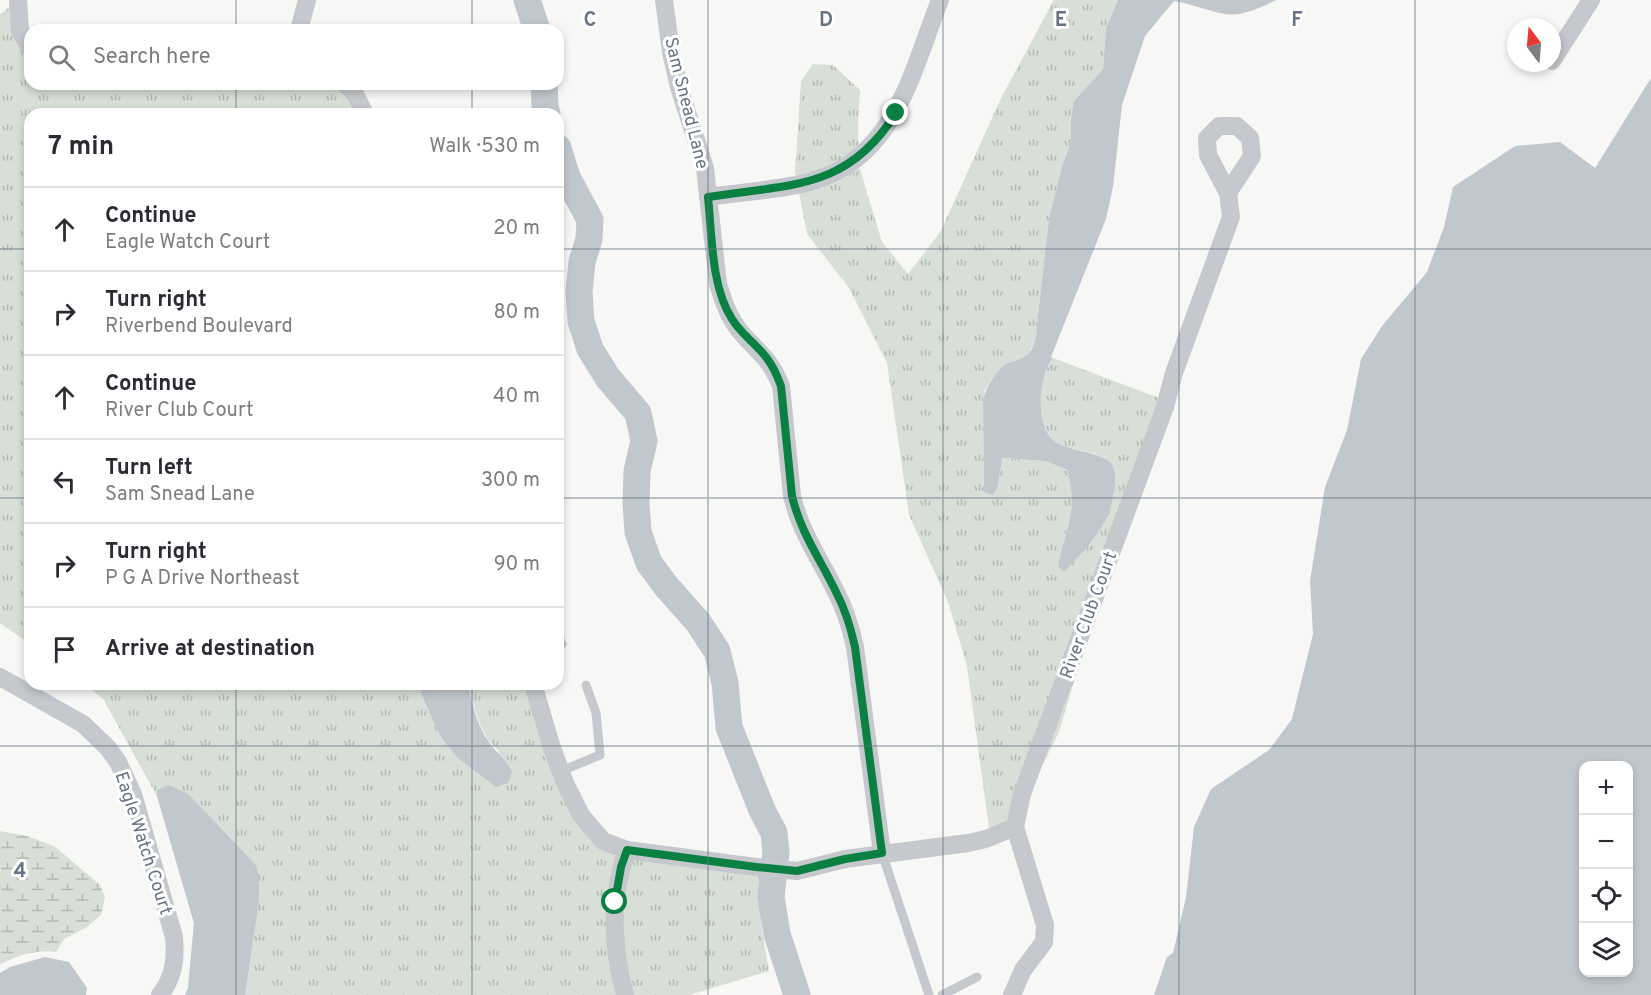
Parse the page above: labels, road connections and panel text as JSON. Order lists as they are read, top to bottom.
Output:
{
  "streets": {
    "street": ["Sam Snead Lane", "River Club Court", "Eagle Watch Court"]
  },
  "north": "top",
  "page": {
    "search": "Search here",
    "heading": ["7 min", "Walk · 530 m"],
    "list": [
      ["Continue", "Eagle Watch Court", "20 m"],
      ["Turn right", "Riverbend Boulevard", "80 m"],
      ["Continue", "River Club Court", "40 m"],
      ["Turn left", "Sam Snead Lane", "300 m"],
      ["Turn right", "P G A Drive Northeast", "90 m"],
      "Arrive at destination"
    ],
    "map_buttons": ["+", "−"]
  },
  "grid": {
    "columns": [
      "C",
      "D",
      "E",
      "F"
    ],
    "rows": ["4"]
  }
}
